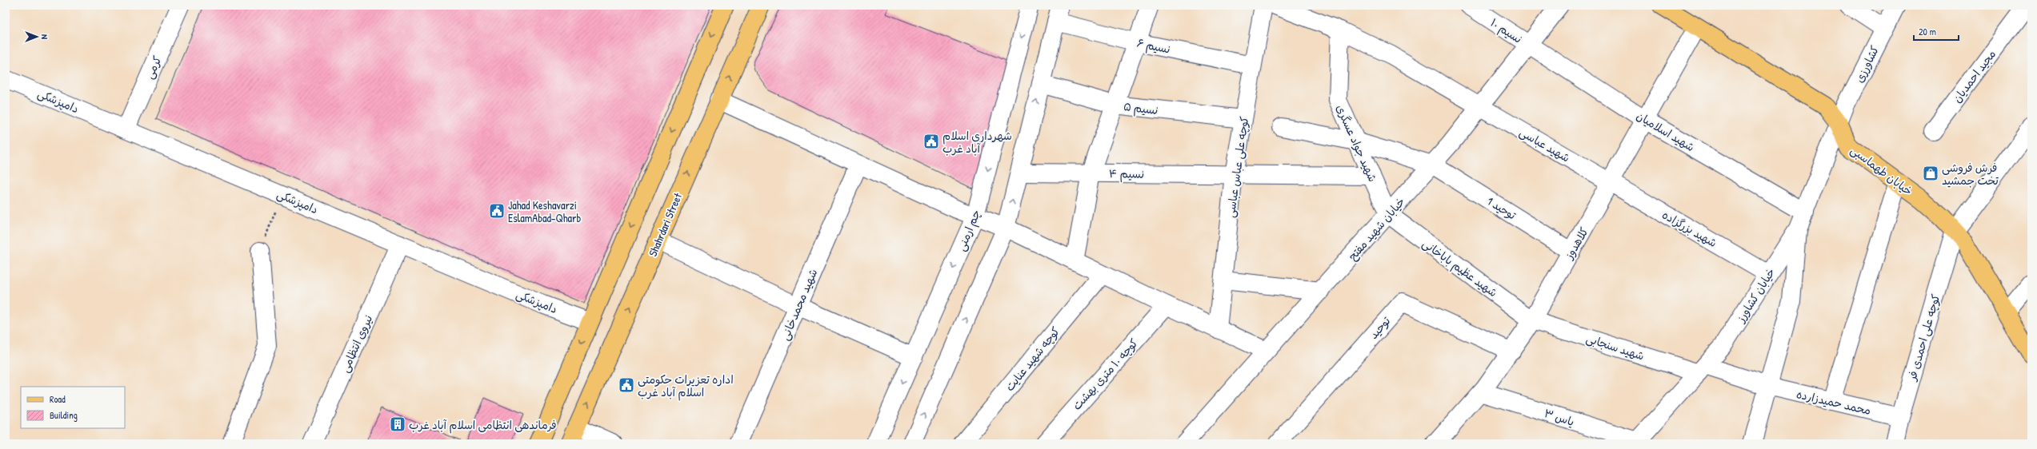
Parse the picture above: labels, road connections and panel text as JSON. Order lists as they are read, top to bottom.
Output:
{
  "streets": {
    "main road": ["خیابان طهماسبی", "Shahrdari Street"],
    "street": [
      "نسیم ۱۰",
      "نسیم ۶",
      "کشاورزی",
      "کرمی",
      "مجید احمدیان",
      "دامپزشکی",
      "نسیم ۵",
      "شهید اسلامیان",
      "شهید جواد عسگری",
      "شهید عباسی",
      "کوچه علی عباس عباسی",
      "نسیم ۴",
      "توحید 1",
      "خیابان شهید مفتح",
      "شهید بزرگزاده",
      "چم ارمنی",
      "کلاهدوز",
      "شهید عظیم باباخانی",
      "خیابان کشاورز",
      "شهید محمدخانی",
      "توحید",
      "کوچه علی احمدی فر",
      "نیروی انتظامی",
      "شهید سنجابی",
      "کوچه شهید عنایت",
      "کوچه ۱۰ متری بهشت",
      "محمد حمیدزارده",
      "یاس ۳"
    ]
  },
  "crossings": [
    ["نسیم ۱۰", "شهید اسلامیان"],
    ["نسیم ۱۰", "خیابان شهید مفتح"],
    ["نسیم ۶", "کوچه علی عباس عباسی"],
    ["کشاورزی", "خیابان طهماسبی"],
    ["کشاورزی", "خیابان کشاورز"],
    ["کرمی", "دامپزشکی"],
    ["دامپزشکی", "نیروی انتظامی"],
    ["نسیم ۵", "کوچه علی عباس عباسی"],
    ["شهید اسلامیان", "خیابان شهید مفتح"],
    ["شهید اسلامیان", "کلاهدوز"],
    ["شهید اسلامیان", "خیابان کشاورز"],
    ["شهید جواد عسگری", "شهید عباسی"],
    ["شهید جواد عسگری", "نسیم ۴"],
    ["شهید جواد عسگری", "توحید 1"],
    ["شهید جواد عسگری", "خیابان شهید مفتح"],
    ["شهید جواد عسگری", "شهید عظیم باباخانی"],
    ["شهید عباسی", "خیابان شهید مفتح"],
    ["شهید عباسی", "شهید بزرگزاده"],
    ["شهید عباسی", "کلاهدوز"],
    ["کوچه علی عباس عباسی", "نسیم ۴"],
    ["خیابان طهماسبی", "کلاهدوز"],
    ["خیابان طهماسبی", "خیابان کشاورز"],
    ["خیابان طهماسبی", "کوچه علی احمدی فر"],
    ["توحید 1", "خیابان شهید مفتح"],
    ["توحید 1", "کلاهدوز"],
    ["خیابان شهید مفتح", "شهید عظیم باباخانی"],
    ["شهید بزرگزاده", "کلاهدوز"],
    ["شهید بزرگزاده", "خیابان کشاورز"],
    ["کلاهدوز", "شهید عظیم باباخانی"],
    ["کلاهدوز", "توحید"],
    ["کلاهدوز", "شهید سنجابی"],
    ["کلاهدوز", "یاس ۳"],
    ["شهید عظیم باباخانی", "شهید سنجابی"],
    ["خیابان کشاورز", "شهید سنجابی"],
    ["خیابان کشاورز", "یاس ۳"],
    ["کوچه علی احمدی فر", "محمد حمیدزارده"],
    ["شهید سنجابی", "محمد حمیدزارده"]
  ],
  "places": {
    "public building": ["شهرداری اسلام آباد غرب", "Jahad Keshavarzi EslamAbad-Qharb", "اداره تعزیرات حکومتی اسلام آباد غرب"],
    "shop": ["فرش فروشی تخت جمشید"],
    "building": ["فرماندهی انتظامی اسلام آباد غرب"]
  },
  "legend": ["Road", "Building"],
  "scale_bar": "20 m",
  "north": "right"
}
